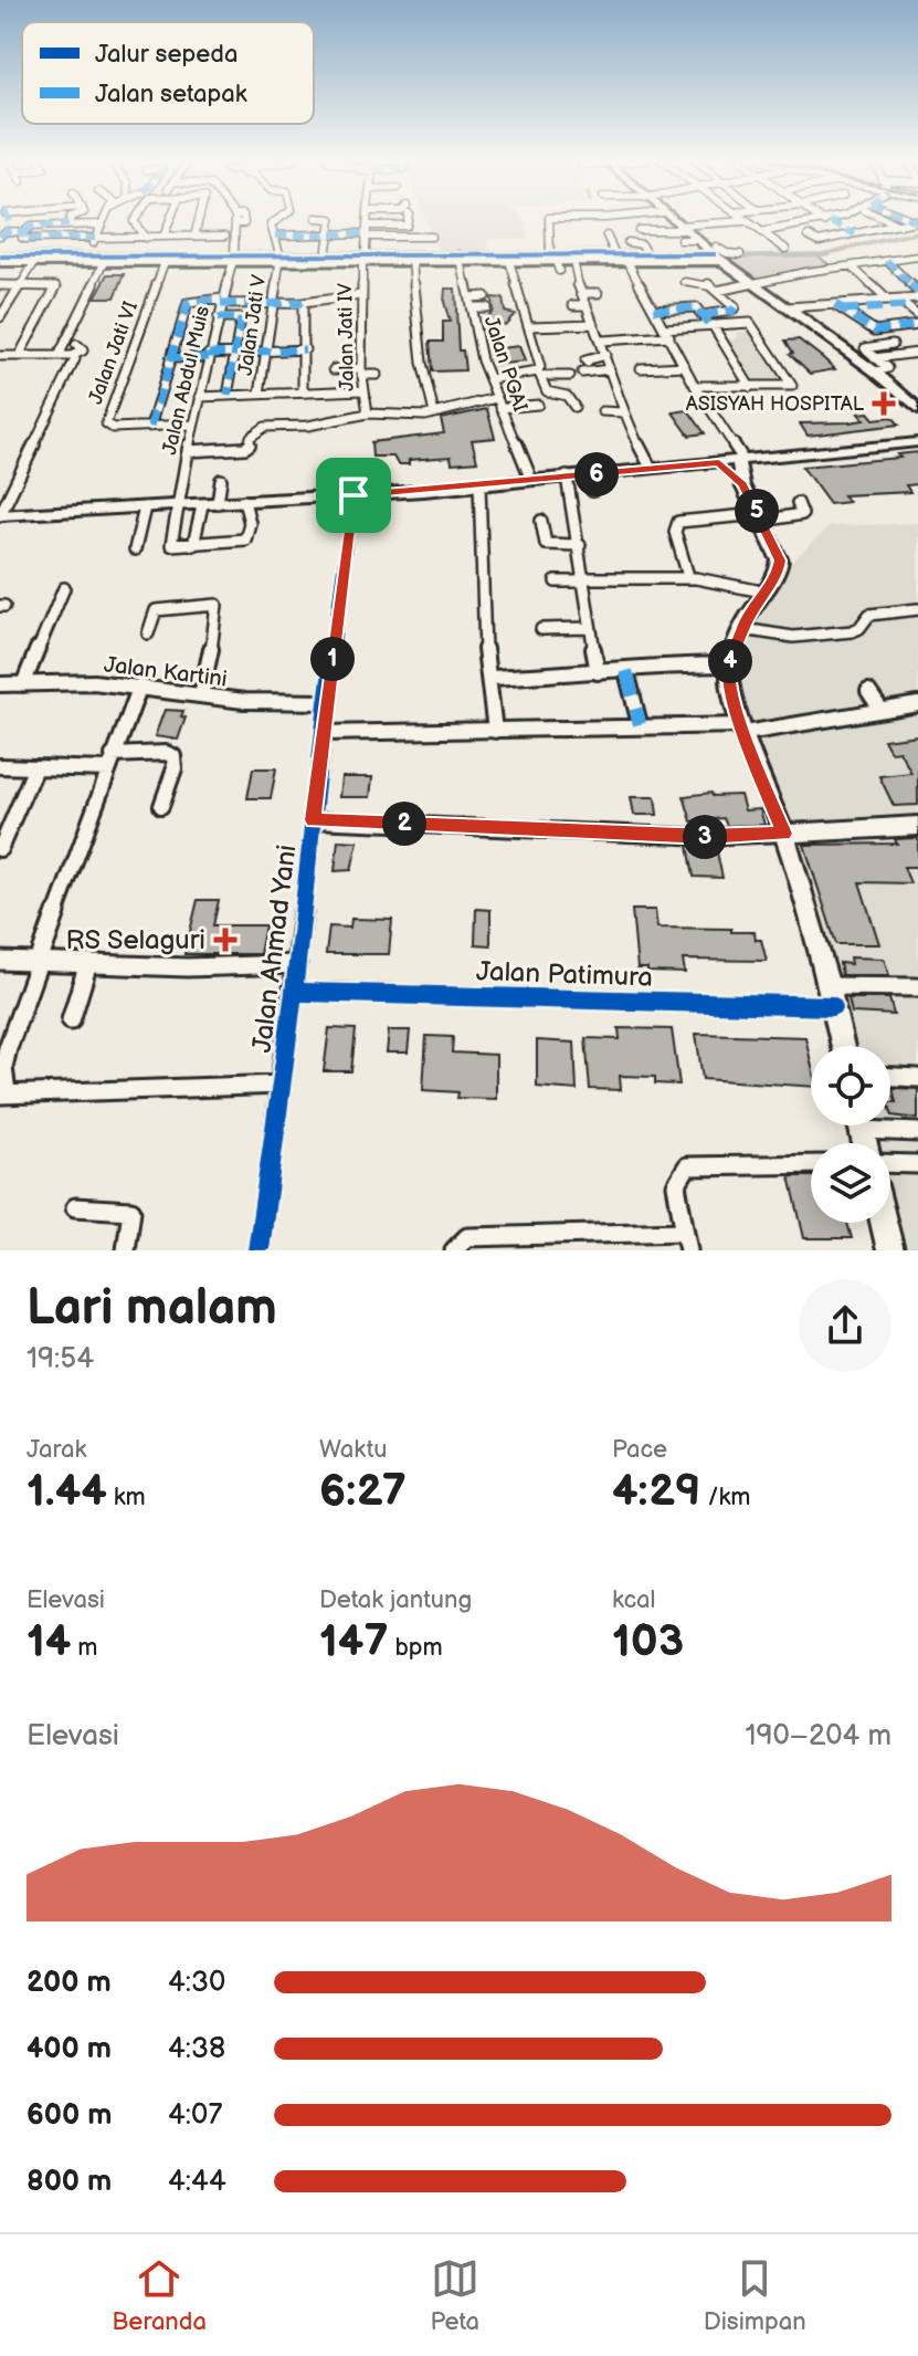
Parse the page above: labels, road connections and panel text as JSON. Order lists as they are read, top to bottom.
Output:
{
  "streets": {
    "street": [
      "Jalan Jati V",
      "Jalan Jati IV",
      "Jalan Jati VI",
      "Jalan PGAI",
      "Jalan Abdul Muis",
      "Jalan Kartini",
      "Jalan Ahmad Yani",
      "Jalan Patimura"
    ]
  },
  "crossings": [
    ["Jalan Jati VI", "Jalan Abdul Muis"],
    ["Jalan Kartini", "Jalan Ahmad Yani"],
    ["Jalan Ahmad Yani", "Jalan Patimura"]
  ],
  "places": {
    "health": ["ASISYAH HOSPITAL", "RS Selaguri"]
  },
  "legend": ["Jalur sepeda", "Jalan setapak"],
  "page": {
    "pins": [
      "6",
      "5",
      "1",
      "4",
      "2",
      "3"
    ],
    "heading": ["Lari malam", "19:54"],
    "stats": [
      ["Jarak", "1.44 km"],
      ["Waktu", "6:27"],
      ["Pace", "4:29 /km"],
      ["Elevasi", "14 m"],
      ["Detak jantung", "147 bpm"],
      ["kcal", "103"]
    ],
    "chart": ["Elevasi", "190–204 m"],
    "list": [
      {
        "name": "200 m",
        "note": "4:30"
      },
      {
        "name": "400 m",
        "note": "4:38"
      },
      {
        "name": "600 m",
        "note": "4:07"
      },
      {
        "name": "800 m",
        "note": "4:44"
      }
    ],
    "tabs": ["Beranda", "Peta", "Disimpan"]
  }
}
